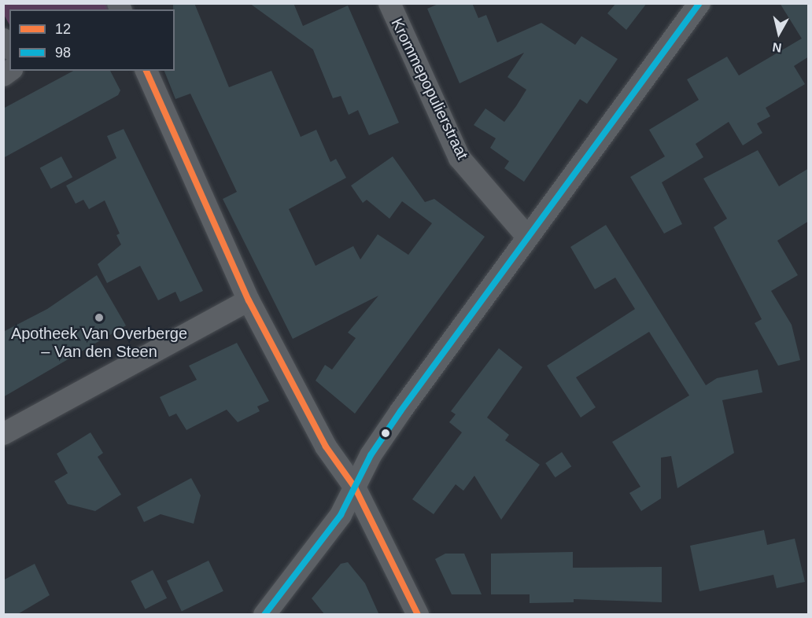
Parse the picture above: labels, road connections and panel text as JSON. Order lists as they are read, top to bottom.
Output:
{
  "streets": {
    "street": ["Krommepopulierstraat"]
  },
  "places": ["Apotheek Van Overberge – Van den Steen"],
  "lines": ["transit line 98", "transit line 12"],
  "legend": ["12", "98"],
  "north": "bottom"
}
